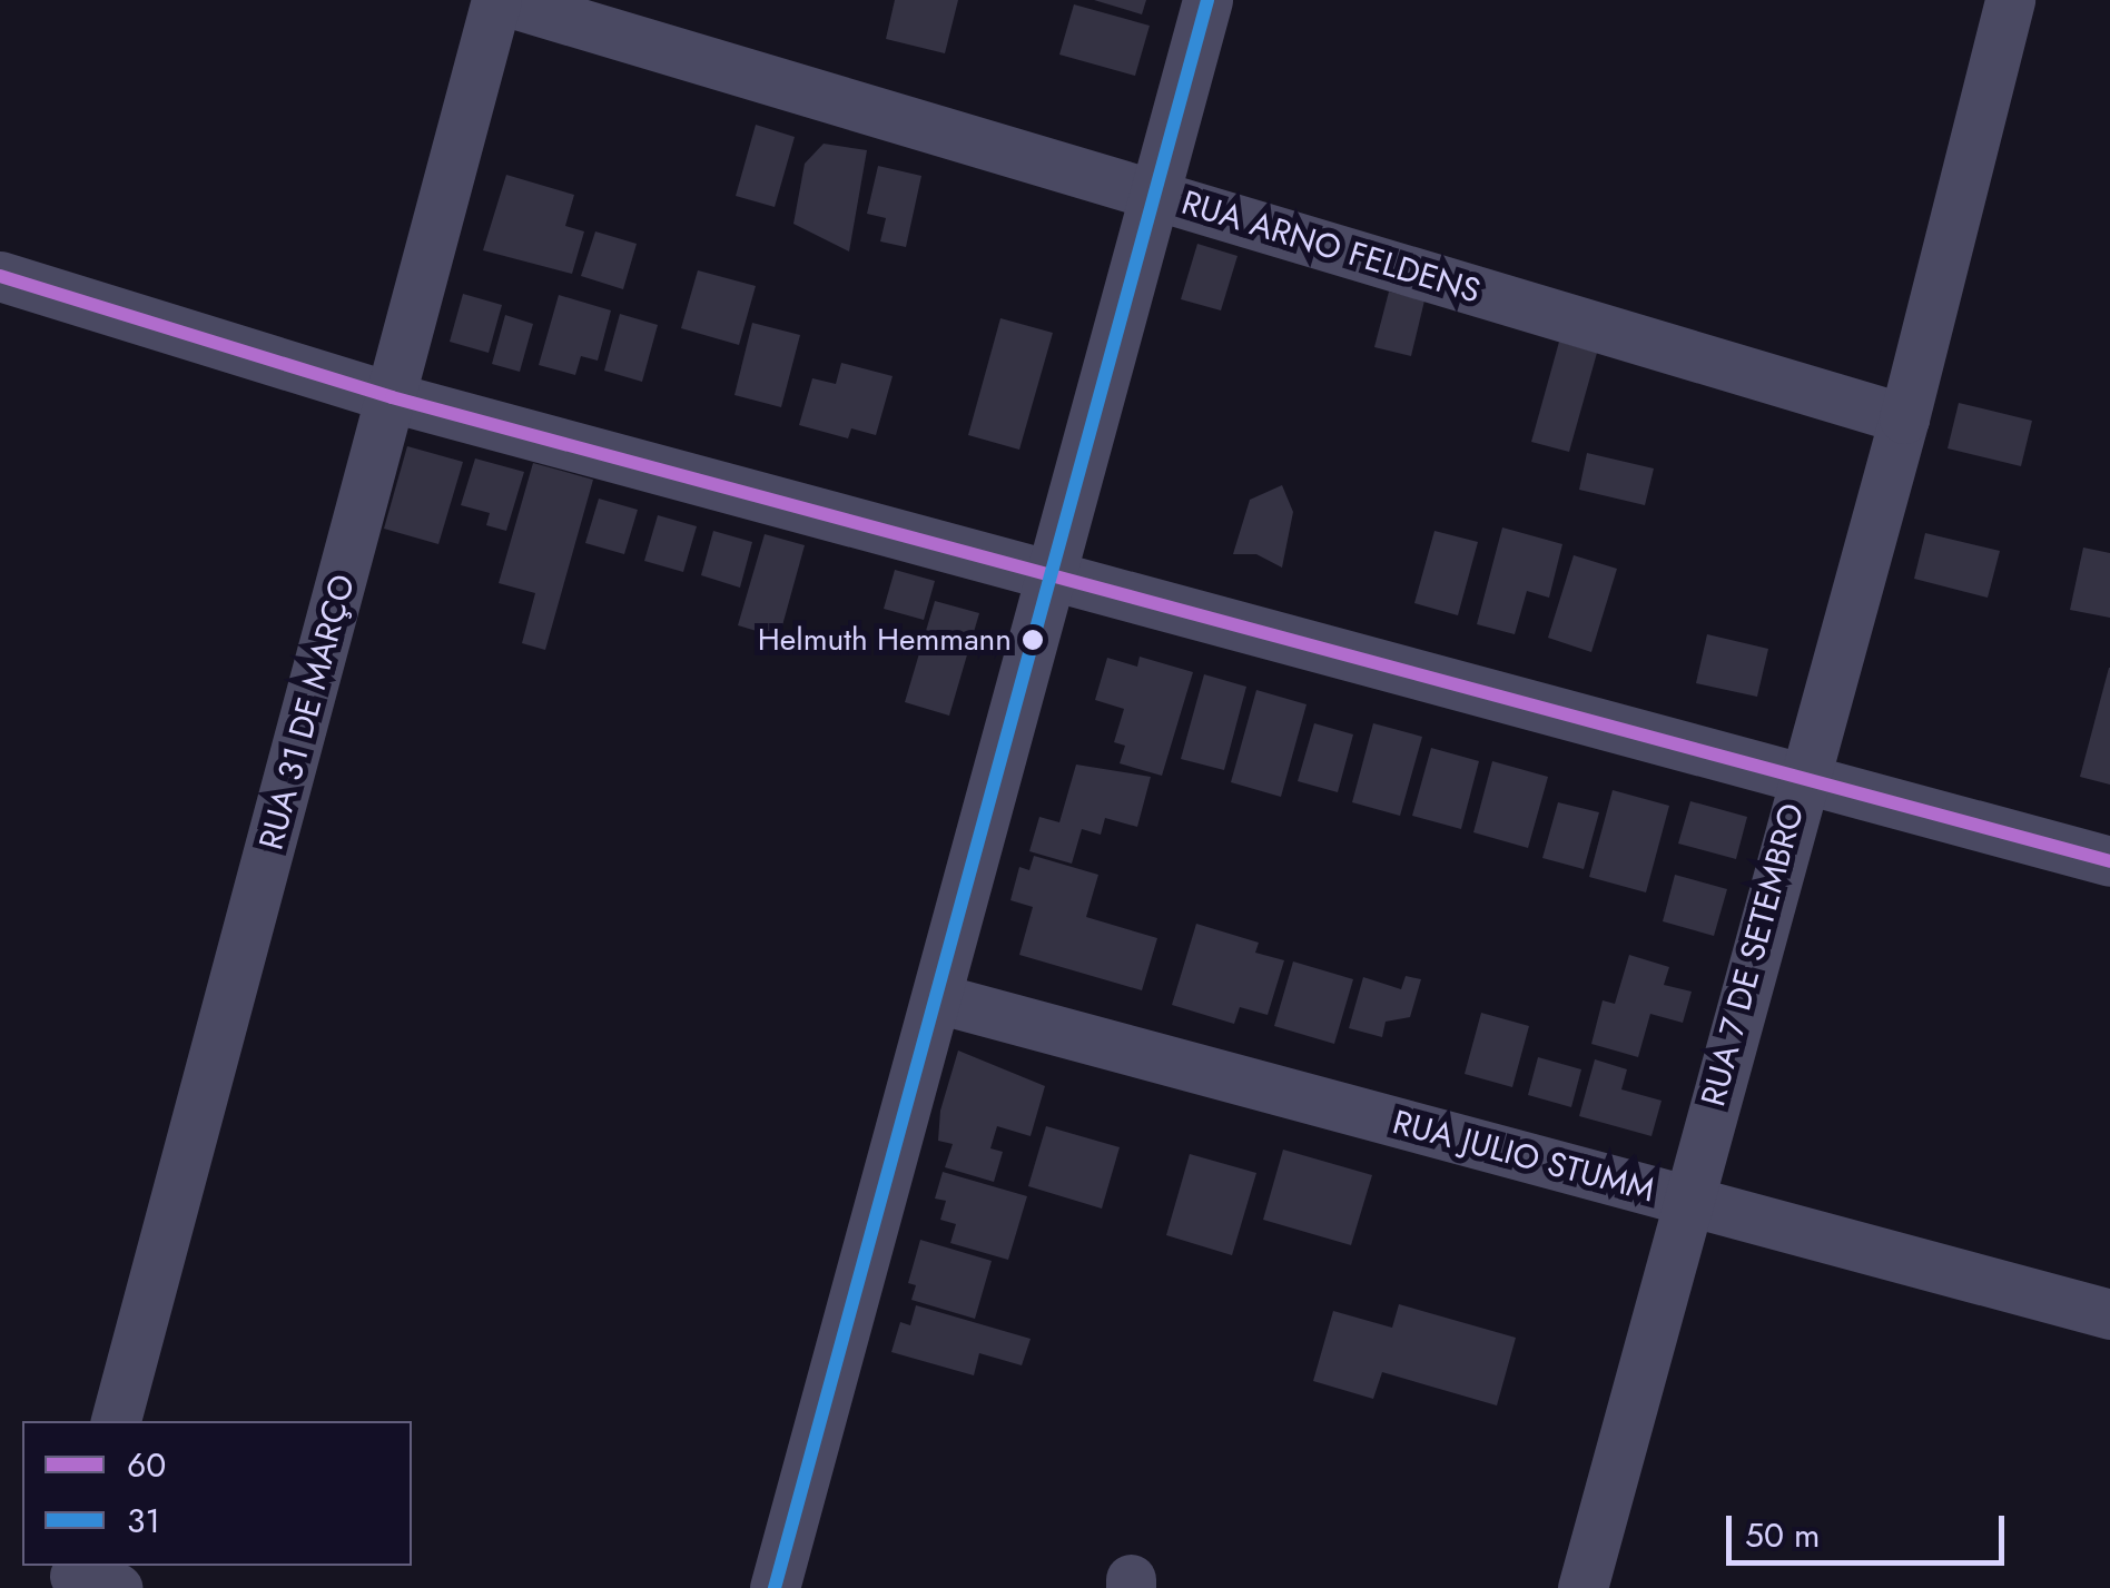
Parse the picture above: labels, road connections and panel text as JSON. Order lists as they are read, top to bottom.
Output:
{
  "streets": {
    "street": [
      "RUA ARNO FELDENS",
      "RUA 31 DE MARÇO",
      "RUA 7 DE SETEMBRO",
      "RUA JULIO STUMM"
    ]
  },
  "crossings": [
    ["RUA ARNO FELDENS", "RUA 31 DE MARÇO"],
    ["RUA ARNO FELDENS", "RUA 7 DE SETEMBRO"],
    ["RUA 7 DE SETEMBRO", "RUA JULIO STUMM"]
  ],
  "places": ["Helmuth Hemmann"],
  "lines": ["transit line 31", "transit line 60"],
  "legend": ["60", "31"],
  "scale_bar": "50 m"
}
